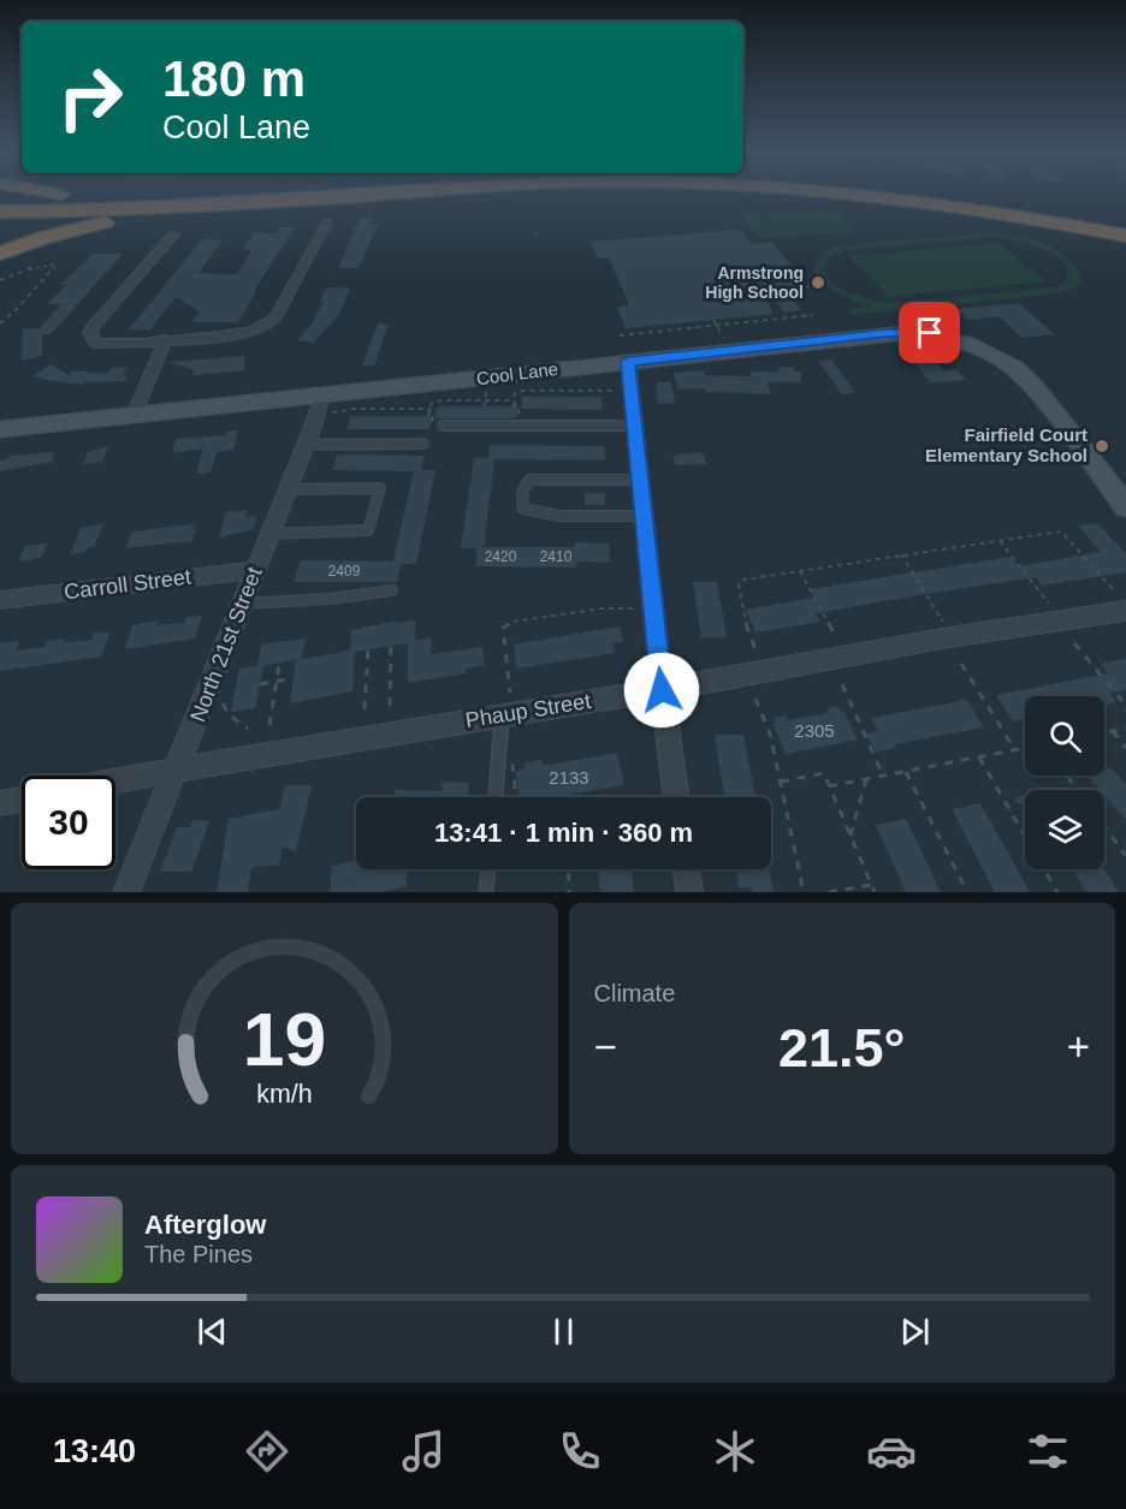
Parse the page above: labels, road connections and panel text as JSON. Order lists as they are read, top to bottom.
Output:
{
  "streets": {
    "street": [
      "Cool Lane",
      "Carroll Street",
      "North 21st Street",
      "Phaup Street"
    ]
  },
  "crossings": [
    ["Cool Lane", "North 21st Street"],
    ["Carroll Street", "North 21st Street"],
    ["North 21st Street", "Phaup Street"]
  ],
  "places": ["Armstrong High School", "Fairfield Court Elementary School"],
  "house_numbers": [
    "2420",
    "2410",
    "2409",
    "2305",
    "2133"
  ],
  "page": {
    "turn": ["180 m", "Cool Lane"],
    "limit": "30",
    "trip": "13:41 · 1 min · 360 m",
    "tile": "Climate",
    "heat": ["−", "21.5°", "+"],
    "song": ["Afterglow", "The Pines"],
    "tabs": "13:40",
    "gauge": ["19", "km/h"]
  }
}
